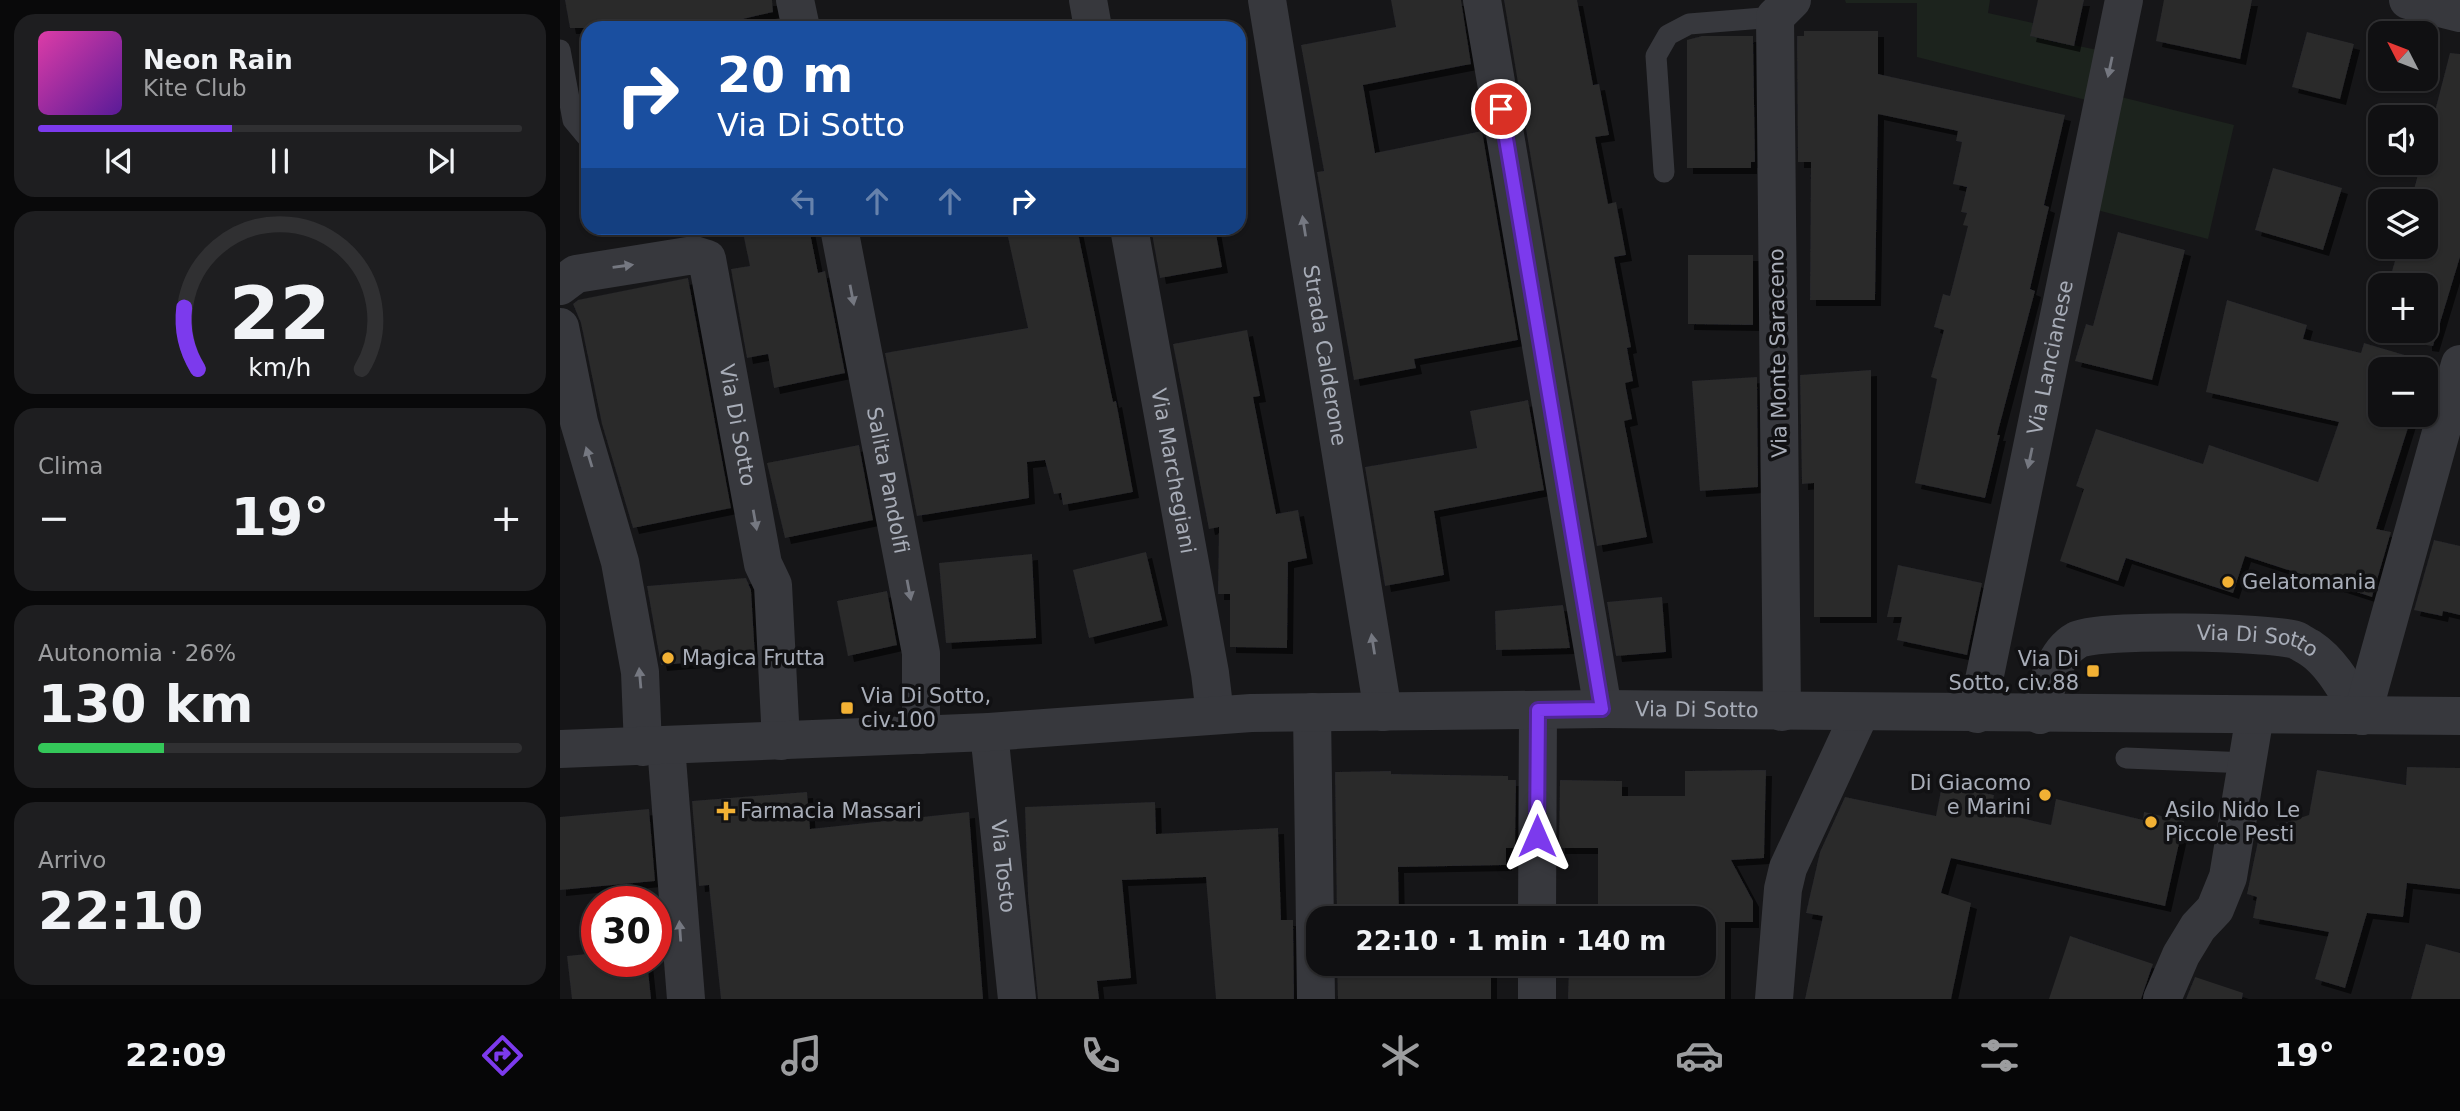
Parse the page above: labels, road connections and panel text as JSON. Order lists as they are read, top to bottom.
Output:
{
  "streets": {
    "street": [
      "Via Monte Saraceno",
      "Strada Calderone",
      "Via Lancianese",
      "Via Di Sotto",
      "Via Marchegiani",
      "Salita Pandolfi",
      "Via Tosto"
    ]
  },
  "crossings": [
    ["Via Monte Saraceno", "Via Di Sotto"],
    ["Strada Calderone", "Via Di Sotto"],
    ["Via Lancianese", "Via Di Sotto"],
    ["Via Di Sotto", "Via Marchegiani"],
    ["Via Di Sotto", "Salita Pandolfi"],
    ["Via Di Sotto", "Via Tosto"]
  ],
  "one_way": ["Via Lancianese"],
  "places": {
    "other": [
      "Gelatomania",
      "Magica Frutta",
      "Di Giacomo e Marini",
      "Asilo Nido Le Piccole Pesti"
    ],
    "transit": ["Via Di Sotto, civ.88", "Via Di Sotto, civ.100"],
    "health": ["Farmacia Massari"]
  },
  "north": "top left",
  "page": {
    "map_buttons": ["+", "−"],
    "turn": ["20 m", "Via Di Sotto"],
    "song": ["Neon Rain", "Kite Club"],
    "tile": [
      "Clima",
      ["Autonomia · 26%", "130 km"],
      ["Arrivo", "22:10"]
    ],
    "heat": ["−", "19°", "+"],
    "limit": "30",
    "trip": "22:10 · 1 min · 140 m",
    "tabs": ["22:09", "19°"],
    "gauge": ["22", "km/h"]
  }
}
